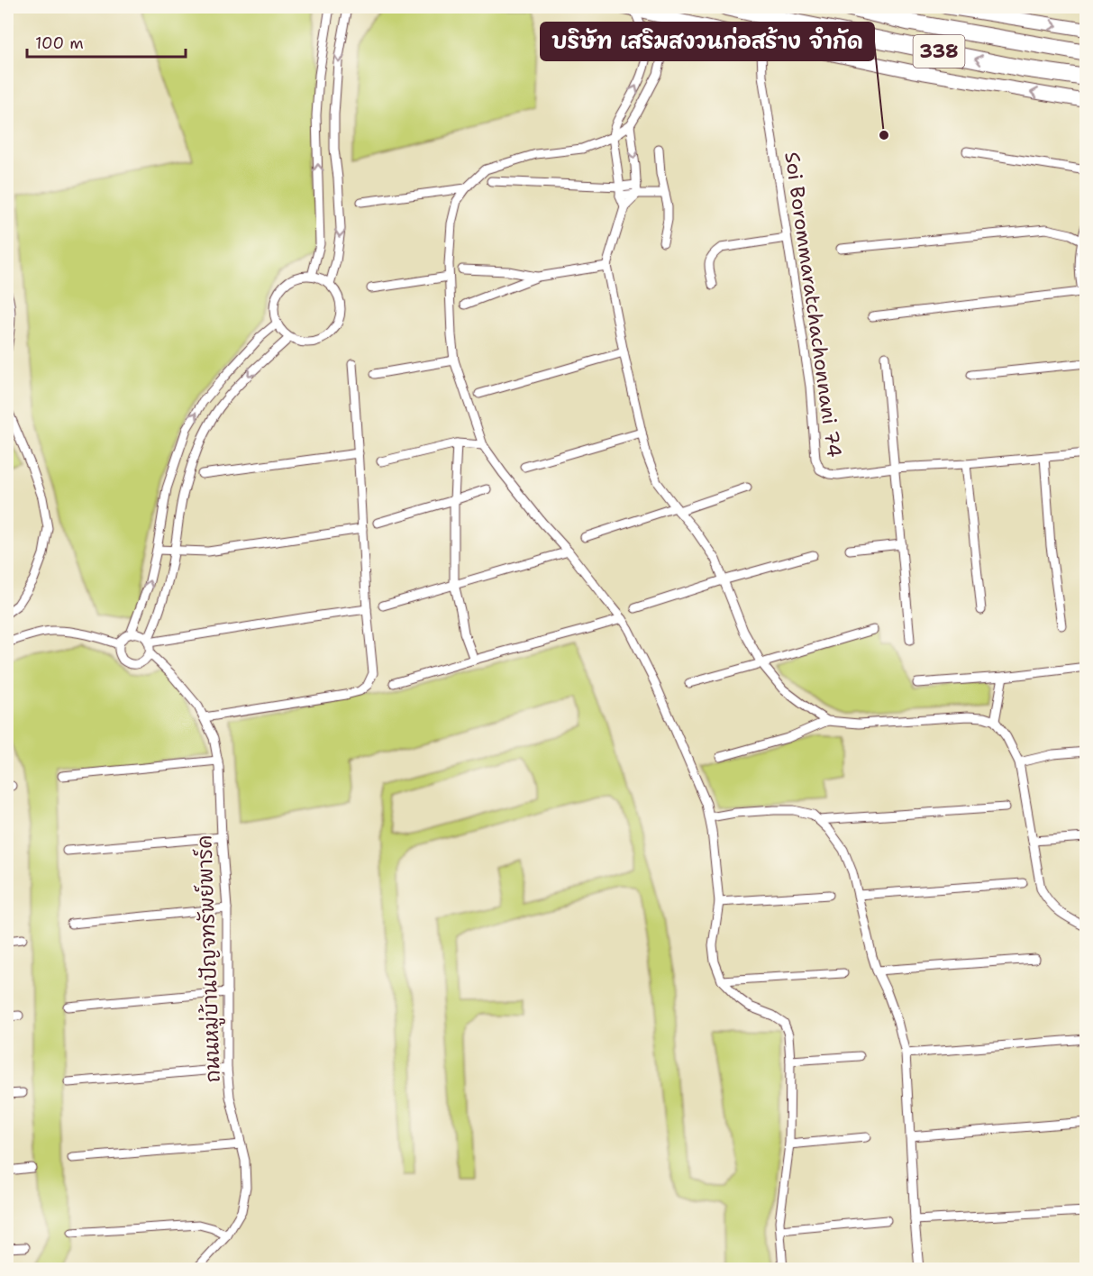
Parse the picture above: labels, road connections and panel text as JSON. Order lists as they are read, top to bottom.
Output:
{
  "streets": {
    "highway": ["338"],
    "street": ["Soi Borommaratchachonnani 74", "ถนนหมู่บ้านปัญจทรัพย์พาร์ค"]
  },
  "crossings": [
    ["338", "Soi Borommaratchachonnani 74"]
  ],
  "places": ["บริษัท เสริมสงวนก่อสร้าง จำกัด"],
  "scale_bar": "100 m"
}
